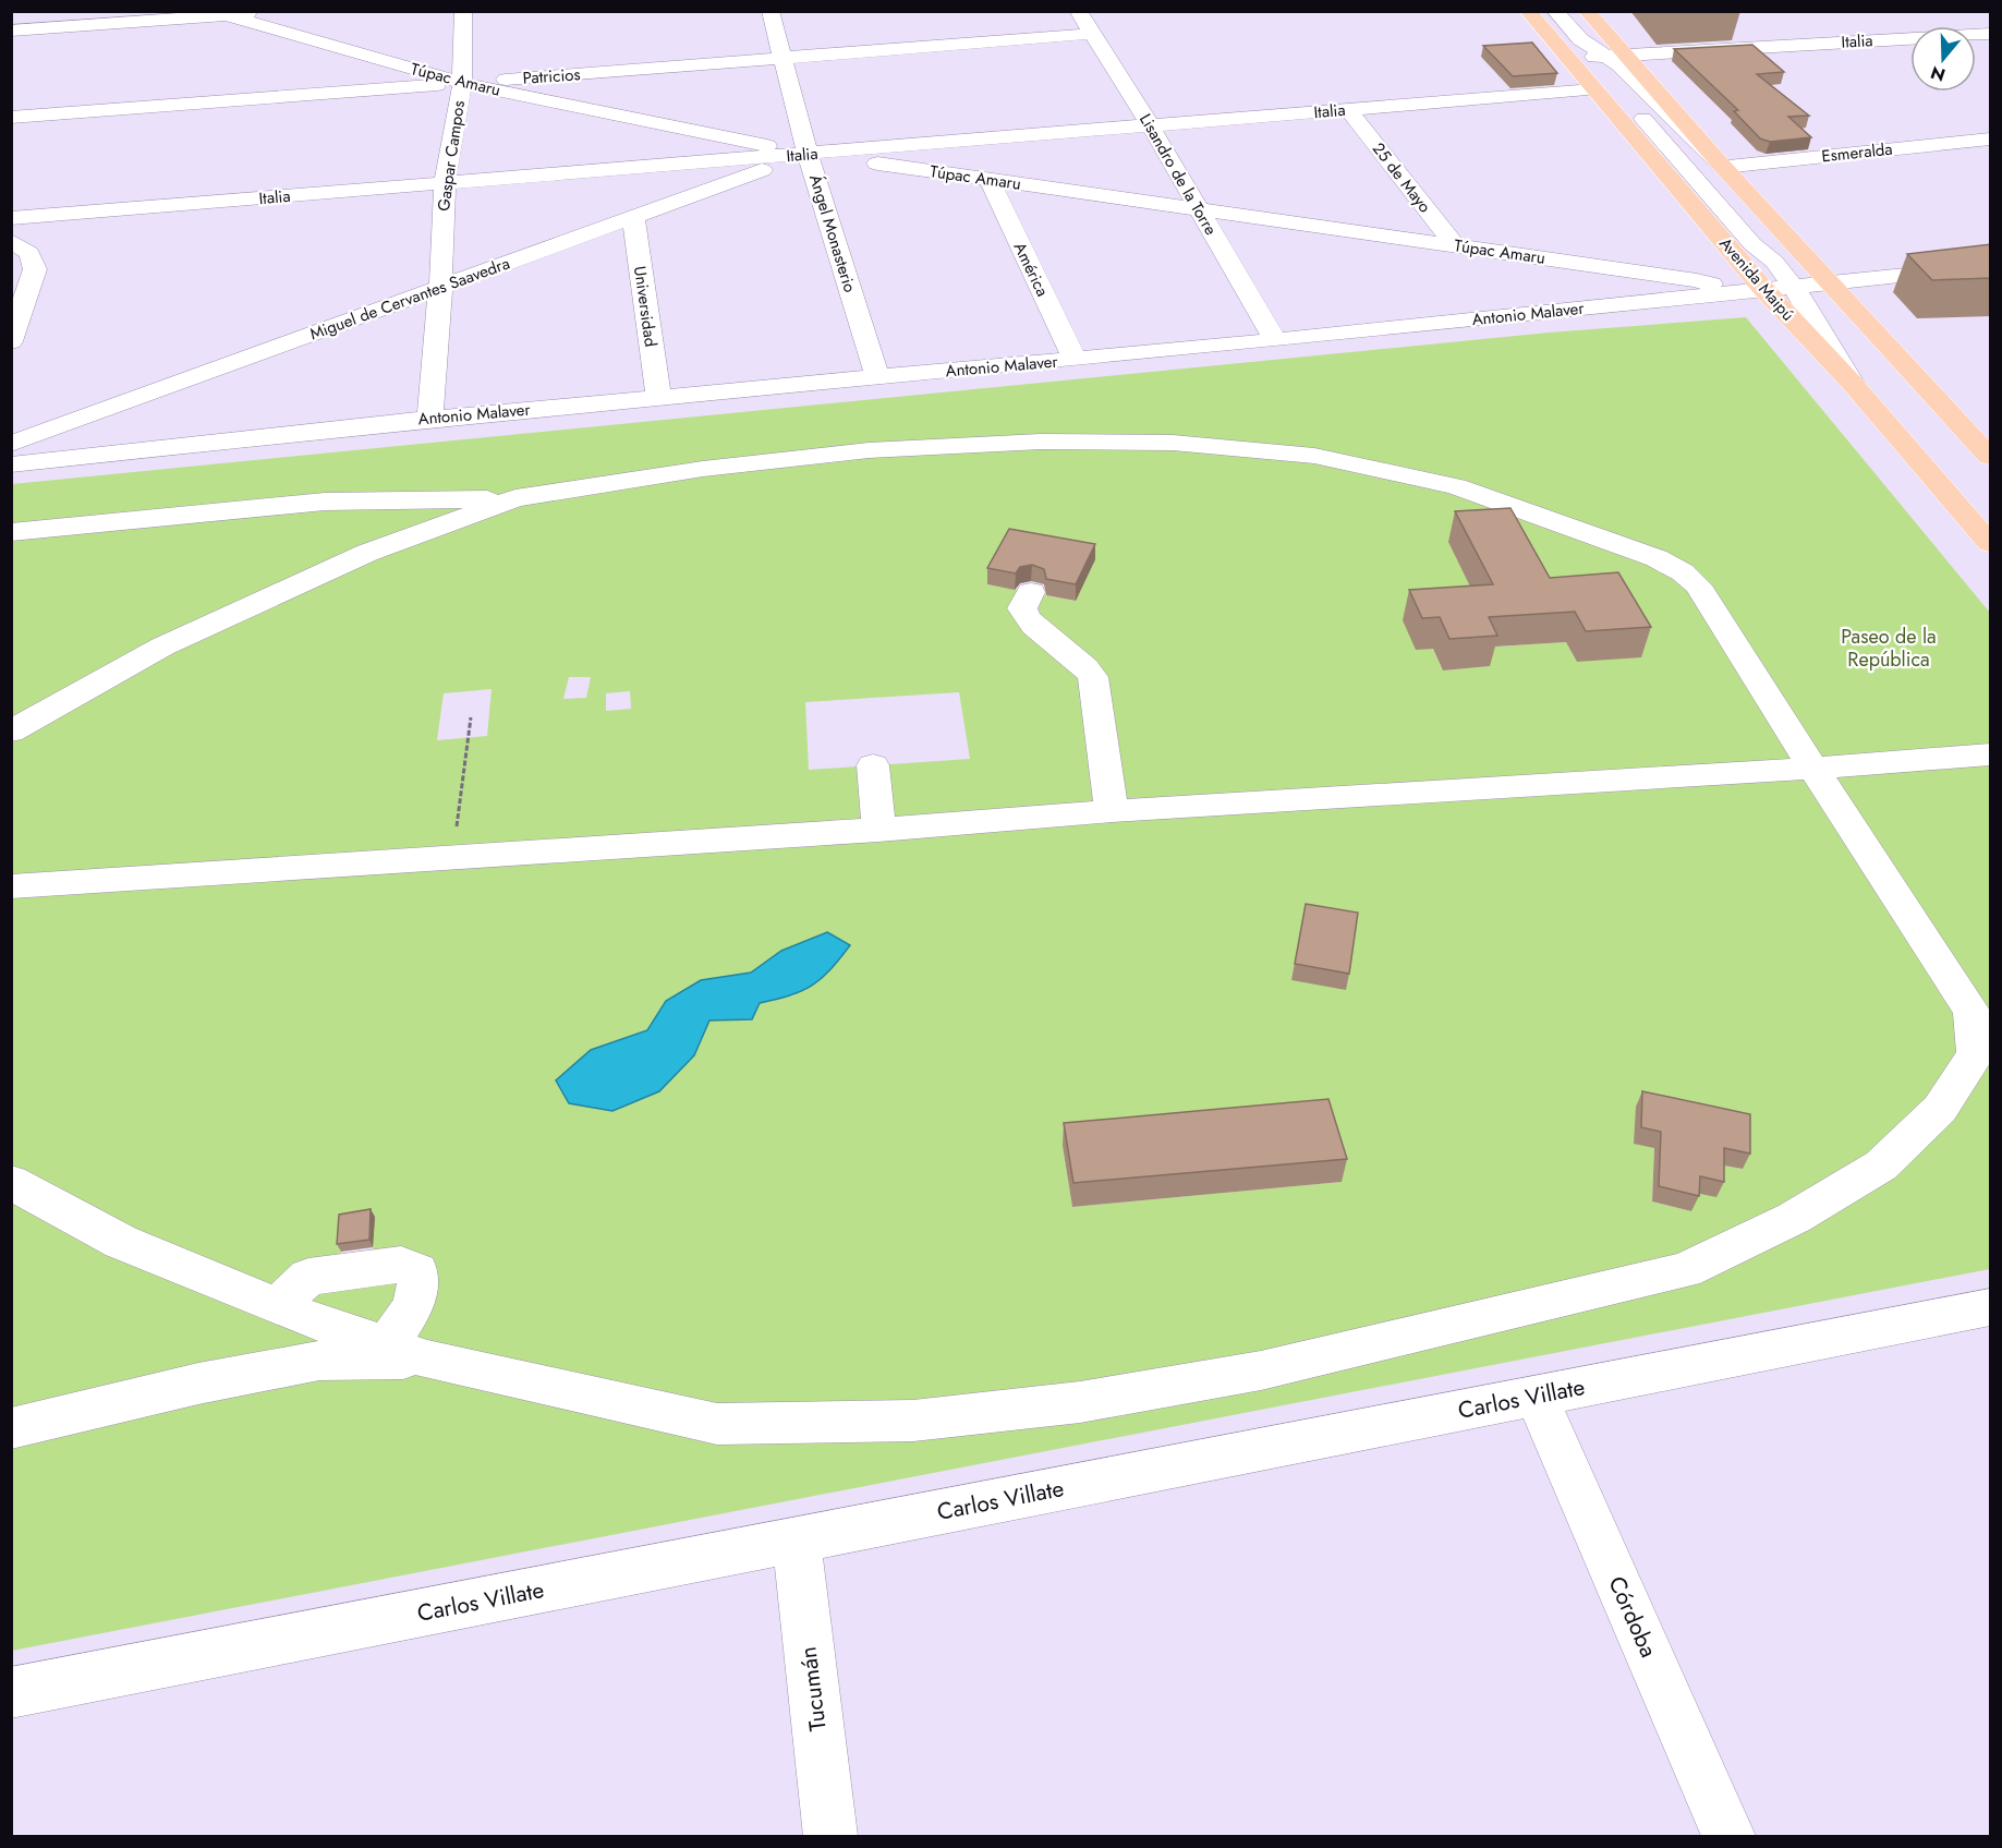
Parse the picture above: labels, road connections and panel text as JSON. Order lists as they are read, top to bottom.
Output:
{
  "streets": {
    "main road": ["Avenida Maipú"],
    "street": [
      "Italia",
      "Patricios",
      "Túpac Amaru",
      "Esmeralda",
      "Gaspar Campos",
      "Lisandro de la Torre",
      "25 de Mayo",
      "Ángel Monasterio",
      "América",
      "Miguel de Cervantes Saavedra",
      "Universidad",
      "Antonio Malaver",
      "Carlos Villate",
      "Córdoba",
      "Tucumán"
    ]
  },
  "crossings": [
    ["Italia", "Túpac Amaru"],
    ["Italia", "Gaspar Campos"],
    ["Italia", "Lisandro de la Torre"],
    ["Italia", "25 de Mayo"],
    ["Italia", "Ángel Monasterio"],
    ["Italia", "Avenida Maipú"],
    ["Italia", "Miguel de Cervantes Saavedra"],
    ["Patricios", "Túpac Amaru"],
    ["Patricios", "Gaspar Campos"],
    ["Patricios", "Lisandro de la Torre"],
    ["Patricios", "Ángel Monasterio"],
    ["Túpac Amaru", "Gaspar Campos"],
    ["Túpac Amaru", "Lisandro de la Torre"],
    ["Túpac Amaru", "25 de Mayo"],
    ["Túpac Amaru", "Ángel Monasterio"],
    ["Túpac Amaru", "América"],
    ["Túpac Amaru", "Miguel de Cervantes Saavedra"],
    ["Túpac Amaru", "Antonio Malaver"],
    ["Gaspar Campos", "Miguel de Cervantes Saavedra"],
    ["Gaspar Campos", "Antonio Malaver"],
    ["Lisandro de la Torre", "Antonio Malaver"],
    ["Ángel Monasterio", "Miguel de Cervantes Saavedra"],
    ["Ángel Monasterio", "Antonio Malaver"],
    ["América", "Antonio Malaver"],
    ["Avenida Maipú", "Antonio Malaver"],
    ["Miguel de Cervantes Saavedra", "Universidad"],
    ["Universidad", "Antonio Malaver"],
    ["Carlos Villate", "Córdoba"],
    ["Carlos Villate", "Tucumán"]
  ],
  "parks": ["Paseo de la República"],
  "north": "bottom"
}
